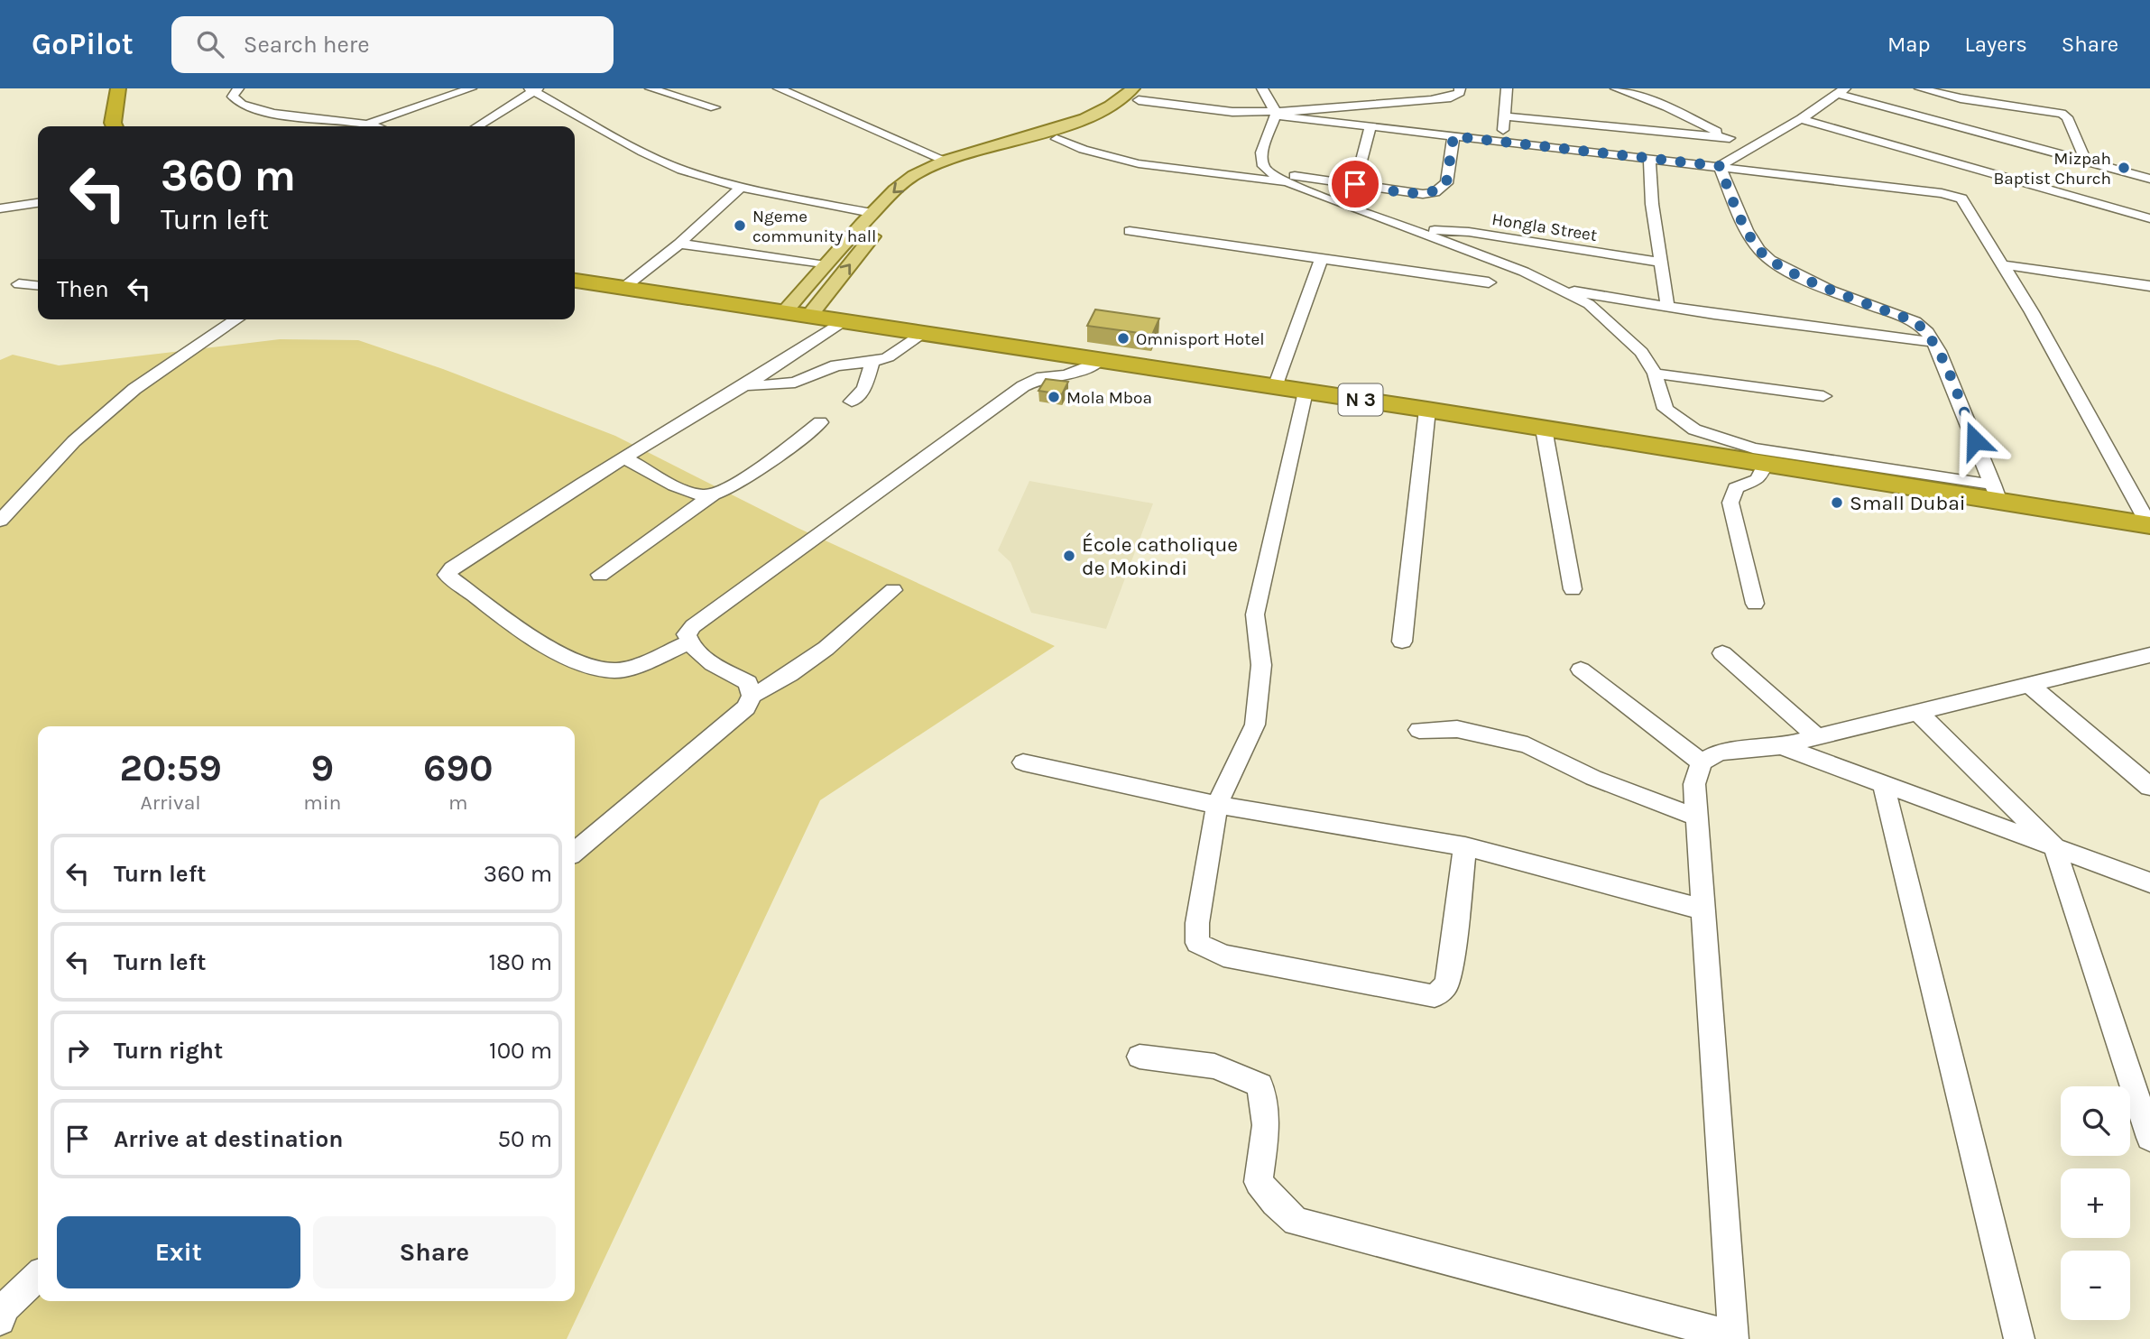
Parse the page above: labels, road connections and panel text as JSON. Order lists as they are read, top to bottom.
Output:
{
  "streets": {
    "highway": ["N 3"],
    "street": ["Hongla Street"]
  },
  "places": [
    "Mizpah Baptist Church",
    "Ngeme community hall",
    "Omnisport Hotel",
    "Mola Mboa",
    "Small Dubai",
    "École catholique de Mokindi"
  ],
  "page": {
    "header": "GoPilot",
    "search": "Search here",
    "nav": ["Map", "Layers", "Share"],
    "turn": ["360 m", "Turn left"],
    "then": "Then",
    "eta": [
      "20:59",
      "Arrival",
      "9",
      "min",
      "690",
      "m"
    ],
    "list": [
      {
        "name": "Turn left",
        "value": "360 m"
      },
      {
        "name": "Turn left",
        "value": "180 m"
      },
      {
        "name": "Turn right",
        "value": "100 m"
      },
      {
        "name": "Arrive at destination",
        "value": "50 m"
      }
    ],
    "map_buttons": ["+", "−"],
    "buttons": ["Exit", "Share"]
  }
}
